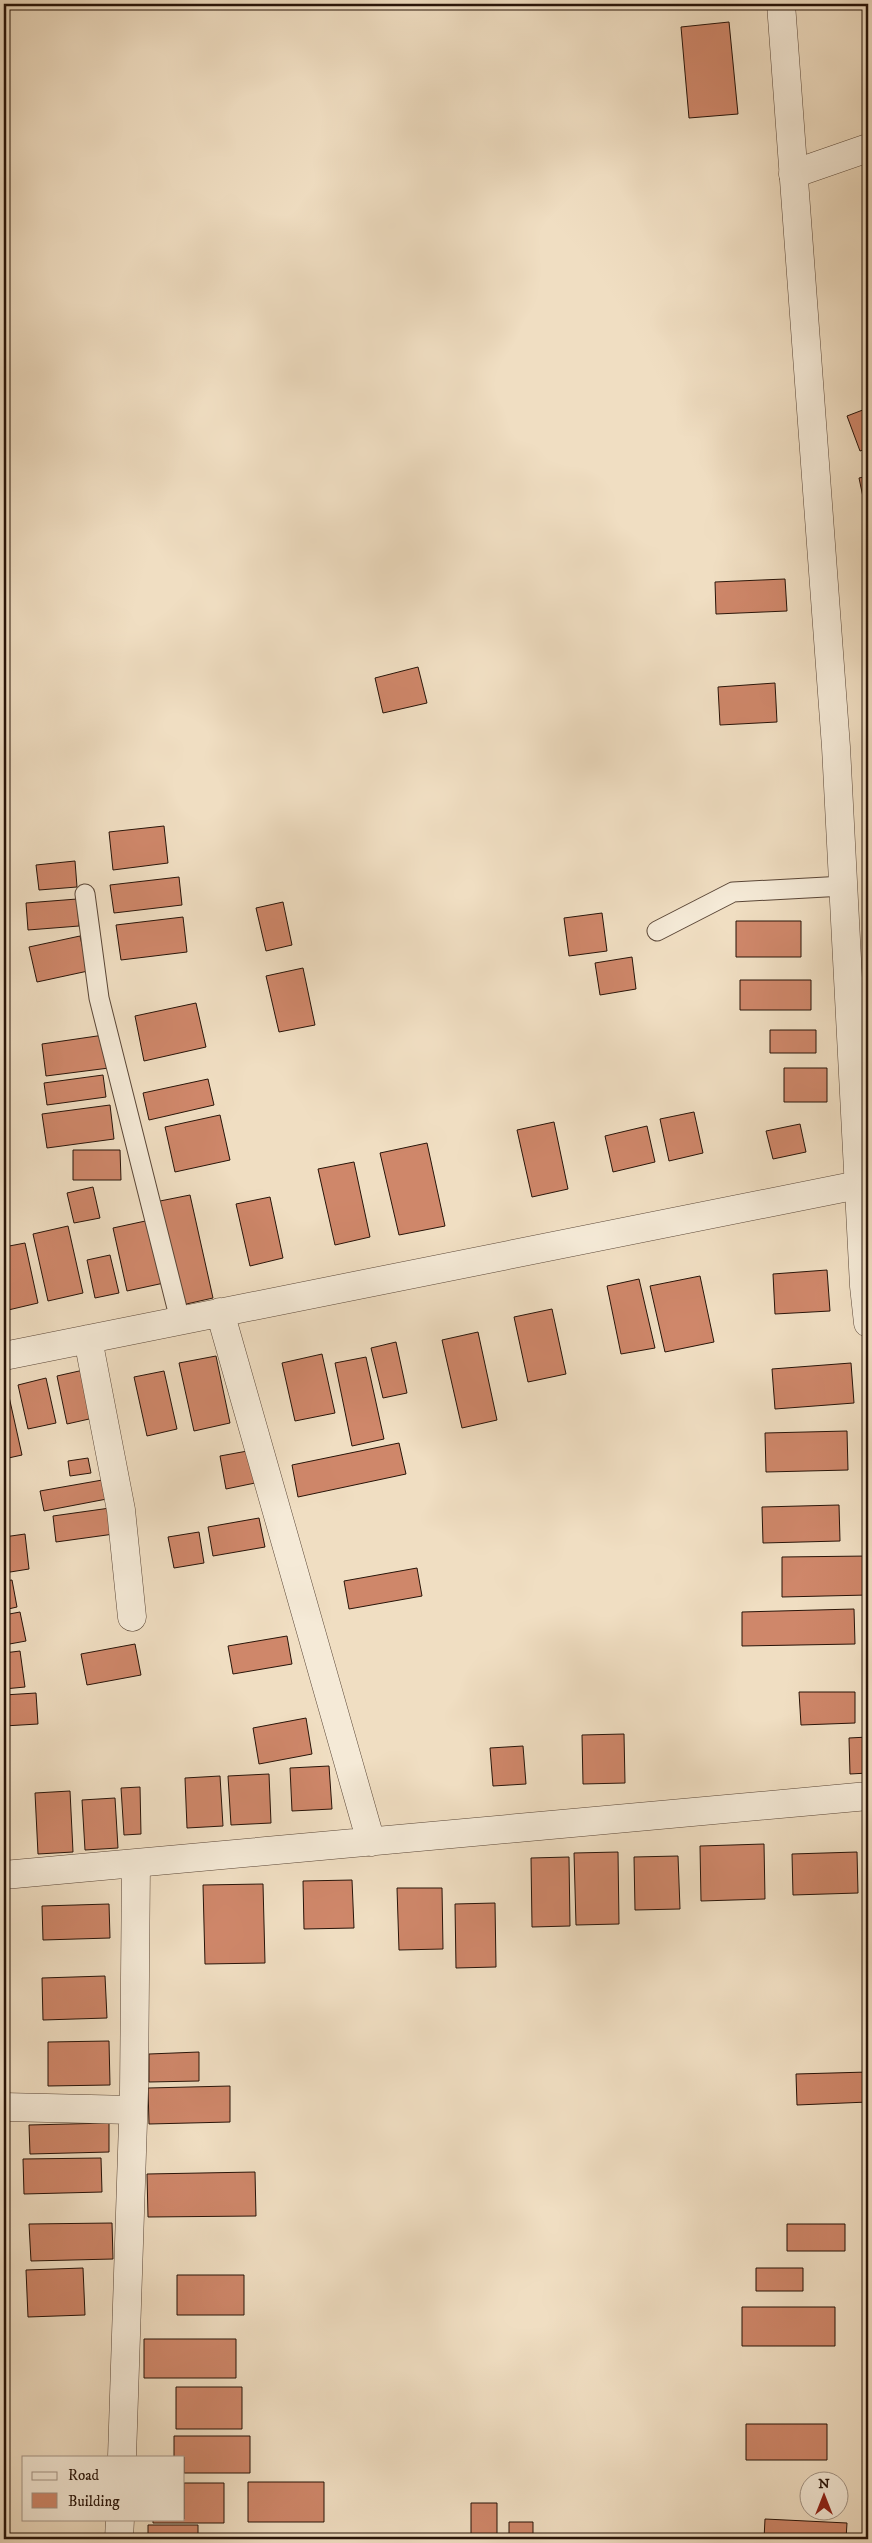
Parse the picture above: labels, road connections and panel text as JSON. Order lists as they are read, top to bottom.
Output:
{
  "legend": ["Road", "Building"],
  "north": "top"
}
